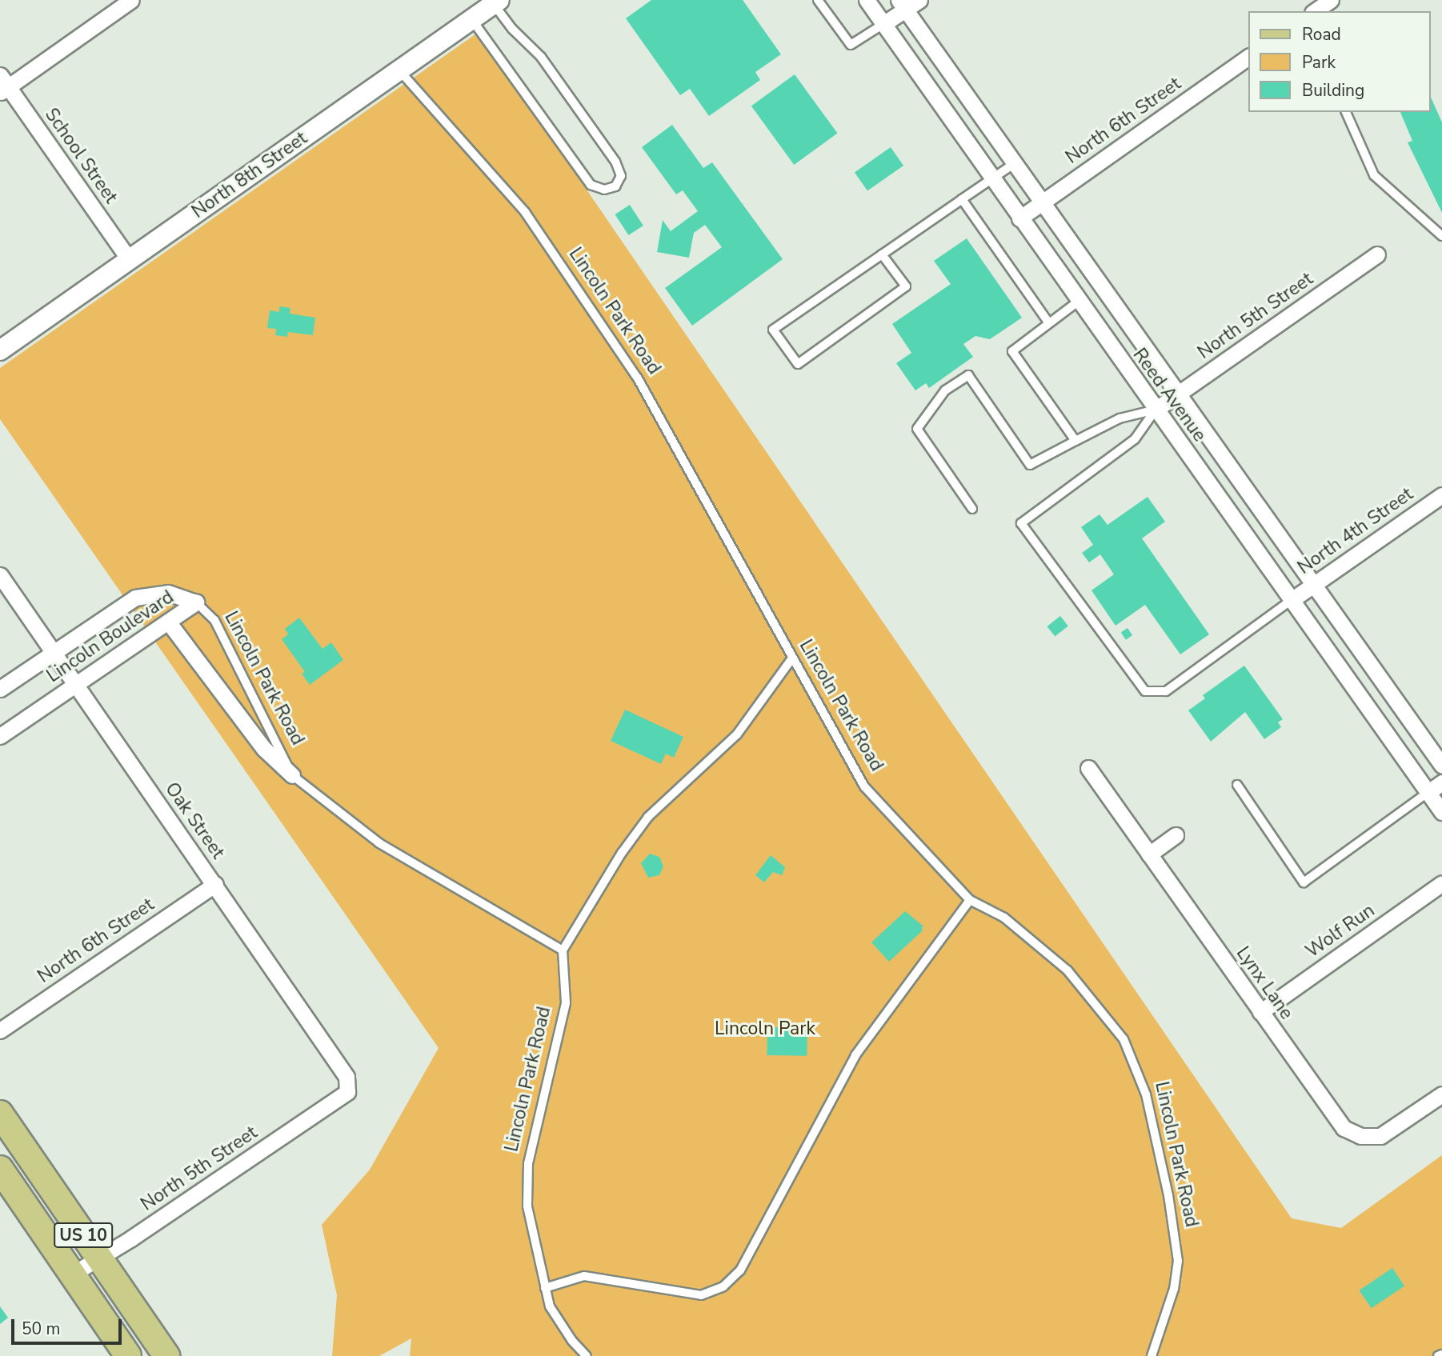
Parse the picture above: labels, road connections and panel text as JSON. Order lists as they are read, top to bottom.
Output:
{
  "streets": {
    "main road": ["US 10"],
    "street": [
      "North 6th Street",
      "School Street",
      "North 8th Street",
      "Lincoln Park Road",
      "North 5th Street",
      "Reed Avenue",
      "North 4th Street",
      "Lincoln Boulevard",
      "Oak Street",
      "Wolf Run",
      "Lynx Lane"
    ]
  },
  "crossings": [
    ["North 6th Street", "Reed Avenue"],
    ["North 6th Street", "Oak Street"],
    ["School Street", "North 8th Street"],
    ["North 8th Street", "Lincoln Park Road"],
    ["Lincoln Park Road", "Lincoln Boulevard"],
    ["North 5th Street", "Reed Avenue"],
    ["North 5th Street", "Oak Street"],
    ["North 5th Street", "US 10"],
    ["Reed Avenue", "North 4th Street"],
    ["Lincoln Boulevard", "Oak Street"],
    ["Wolf Run", "Lynx Lane"]
  ],
  "parks": ["Lincoln Park"],
  "legend": ["Road", "Park", "Building"],
  "scale_bar": "50 m"
}
